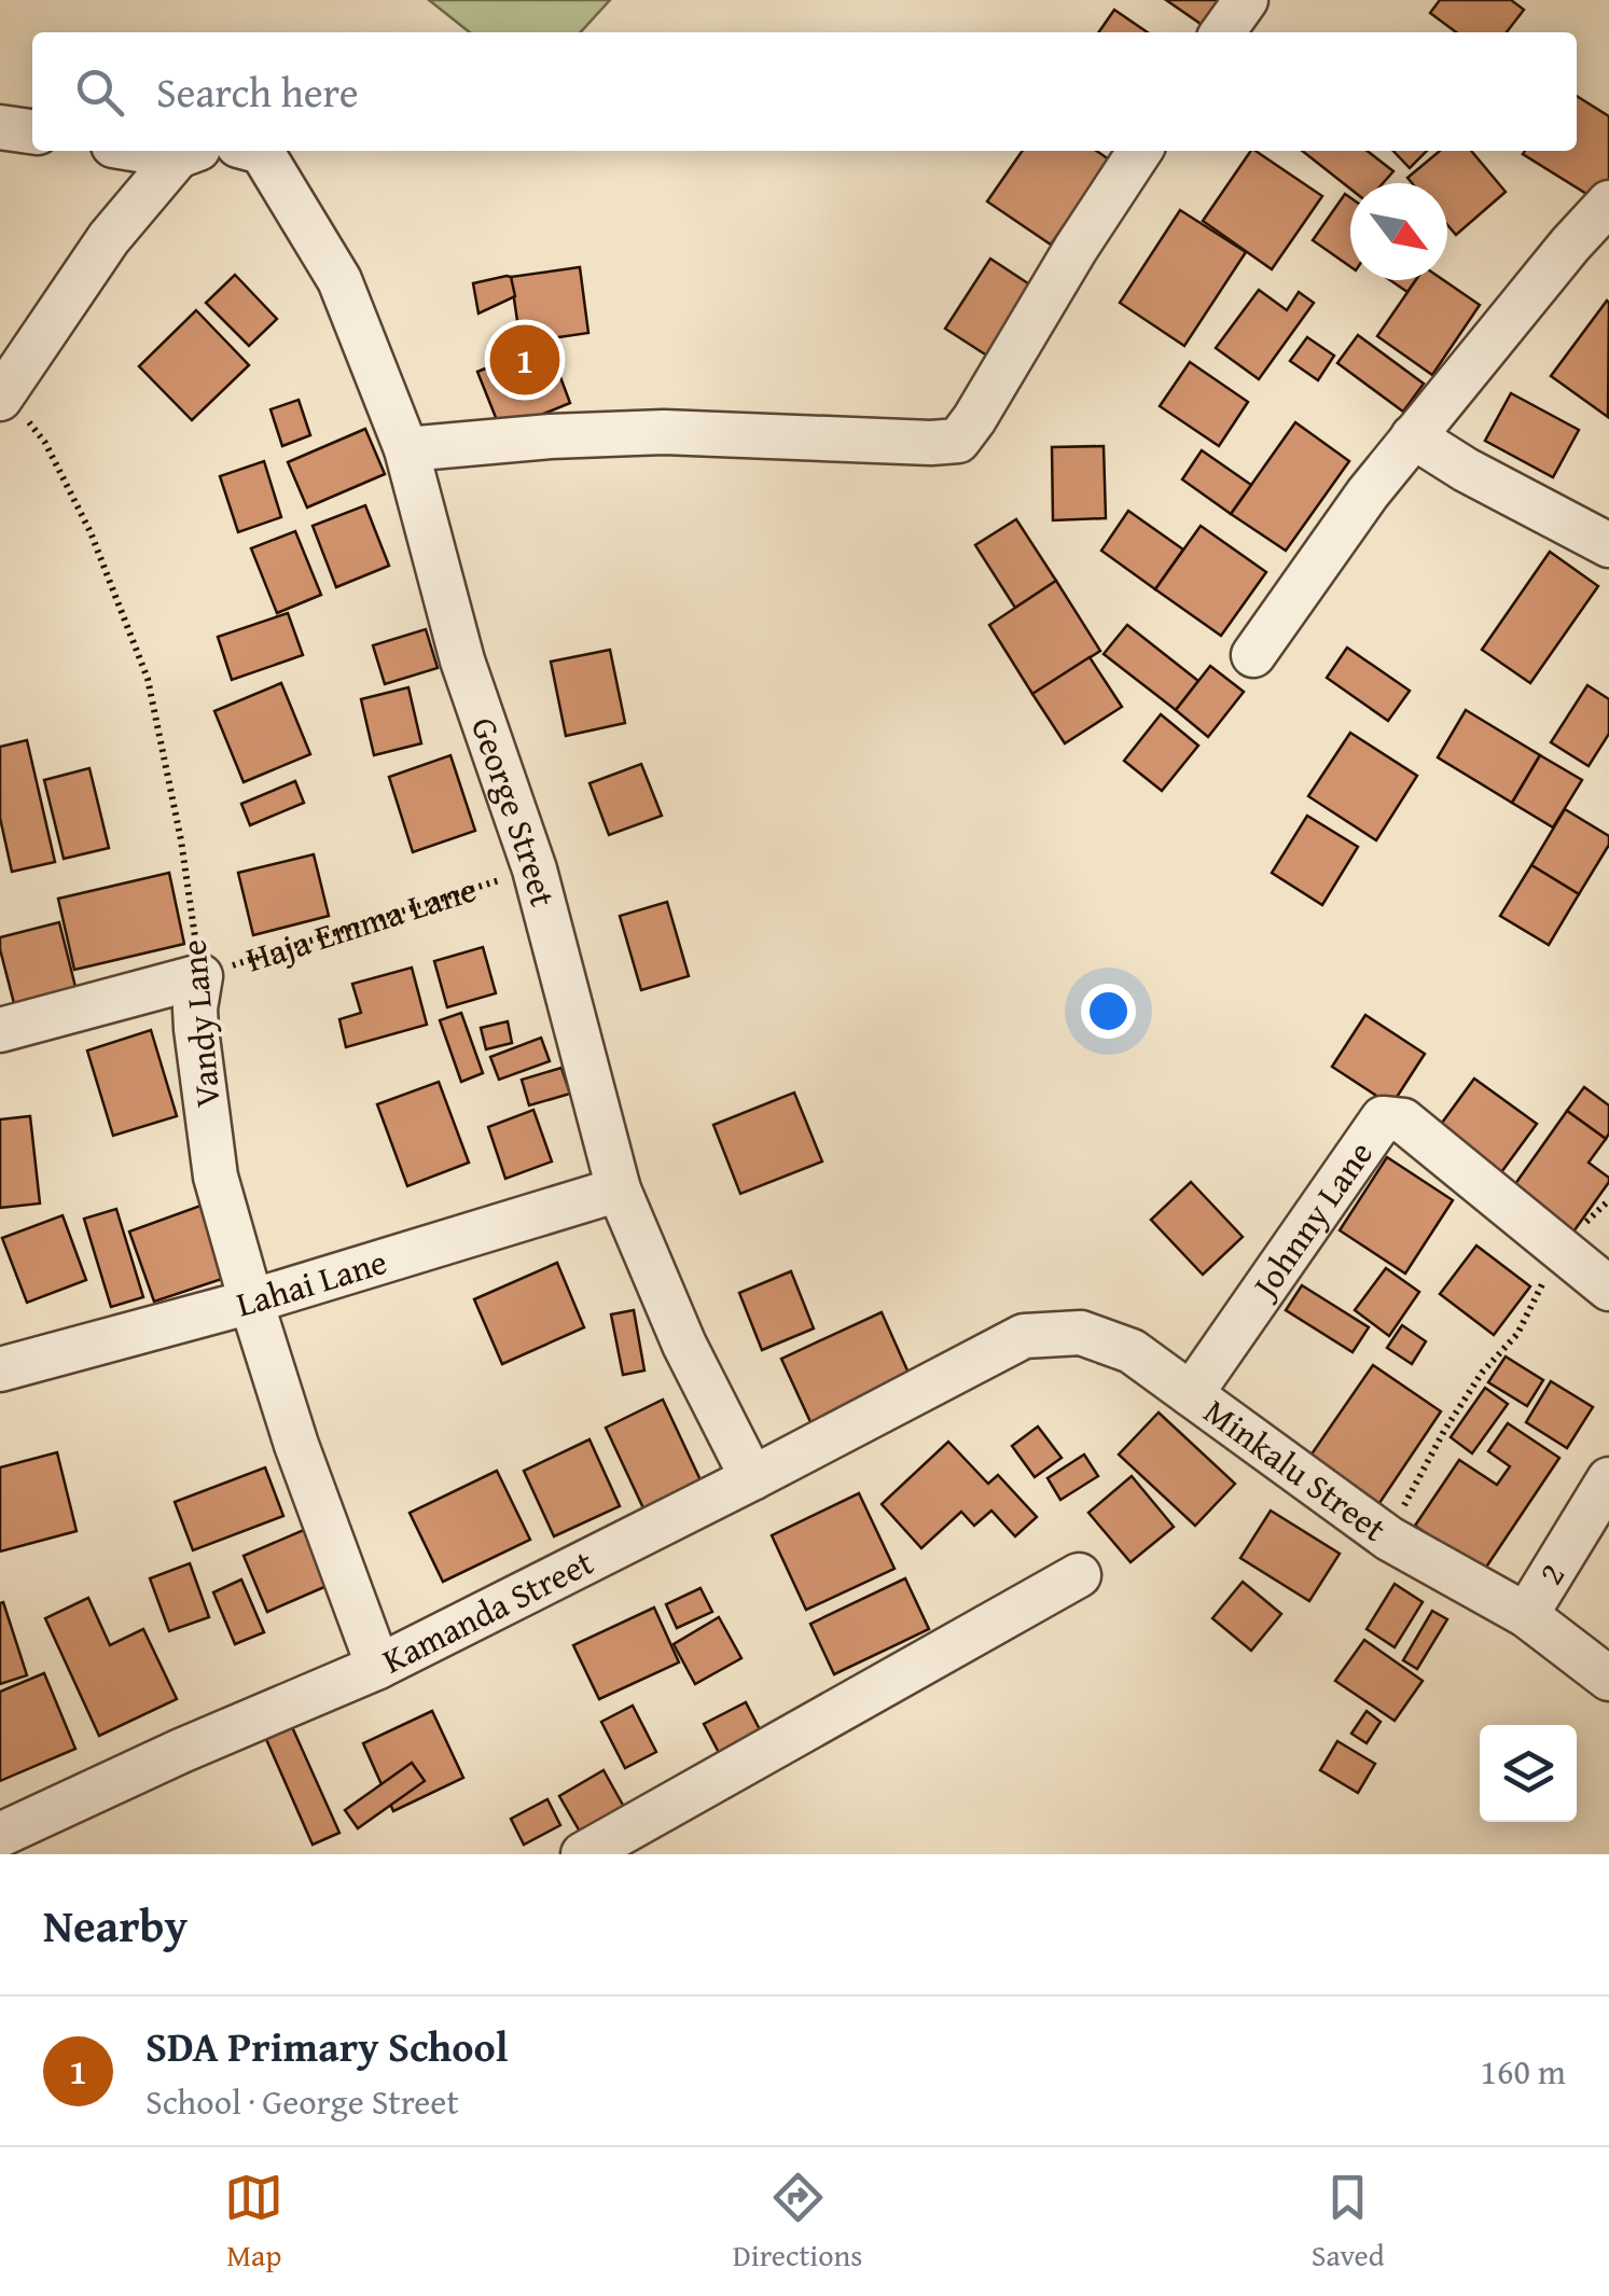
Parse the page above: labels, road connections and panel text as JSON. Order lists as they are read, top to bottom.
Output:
{
  "streets": {
    "street": [
      "George Street",
      "Haja Emma Lane",
      "Vandy Lane",
      "Johnny Lane",
      "Lahai Lane",
      "Minkalu Street",
      "2",
      "Kamanda Street"
    ]
  },
  "crossings": [
    ["George Street", "Haja Emma Lane"],
    ["George Street", "Lahai Lane"],
    ["George Street", "Kamanda Street"],
    ["Haja Emma Lane", "Vandy Lane"],
    ["Vandy Lane", "Lahai Lane"],
    ["Vandy Lane", "Kamanda Street"],
    ["Johnny Lane", "Minkalu Street"],
    ["Minkalu Street", "2"],
    ["Minkalu Street", "Kamanda Street"]
  ],
  "north": "bottom right",
  "page": {
    "search": "Search here",
    "pins": "1",
    "heading": "Nearby",
    "list": [
      {
        "mark": "1",
        "name": "SDA Primary School",
        "note": "School · George Street",
        "value": "160 m"
      }
    ],
    "nav": ["Map", "Directions", "Saved"]
  }
}
